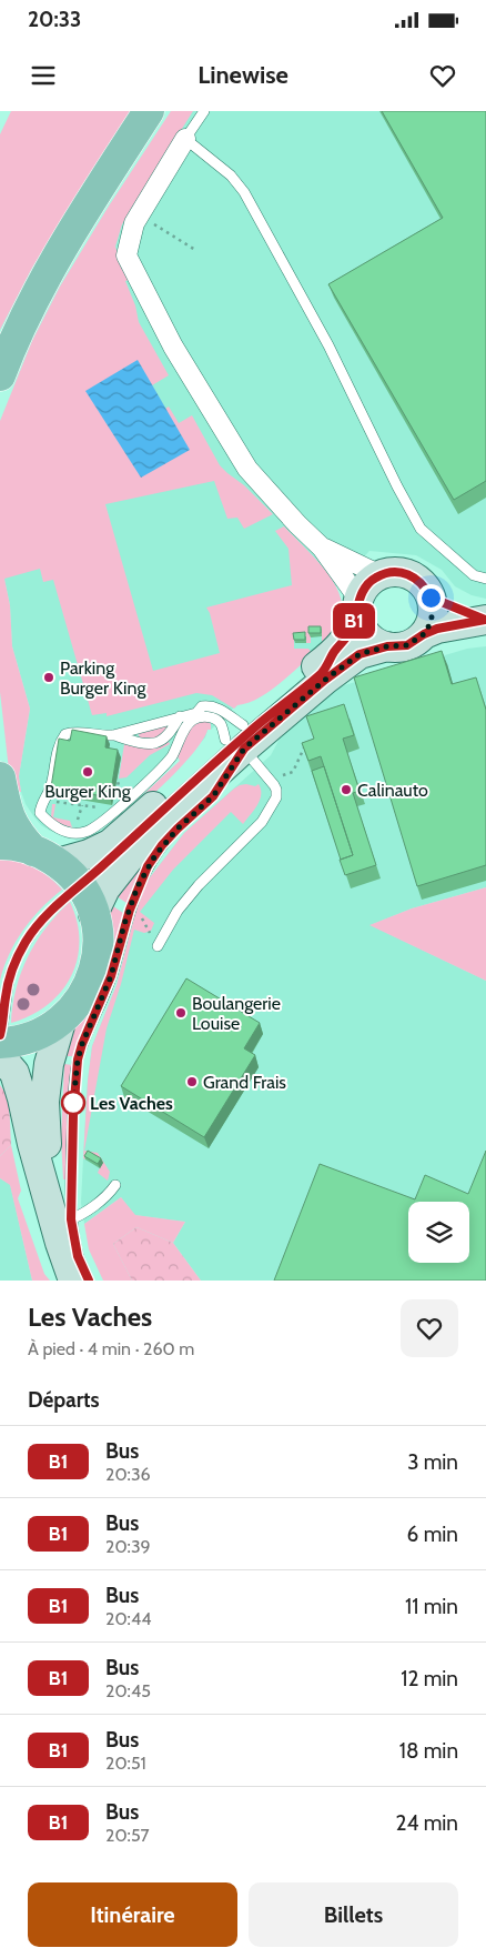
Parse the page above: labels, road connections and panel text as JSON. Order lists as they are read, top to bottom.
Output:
{
  "places": [
    "Parking Burger King",
    "Burger King",
    "Calinauto",
    "Boulangerie Louise",
    "Grand Frais",
    "Les Vaches"
  ],
  "lines": ["bus line B1"],
  "page": {
    "status": "20:33",
    "header": "Linewise",
    "on_map": "B1",
    "heading": [
      ["Les Vaches", "À pied · 4 min · 260 m"],
      "Départs"
    ],
    "list": [
      {
        "mark": "B1",
        "name": "Bus",
        "note": "20:36",
        "value": "3 min"
      },
      {
        "mark": "B1",
        "name": "Bus",
        "note": "20:39",
        "value": "6 min"
      },
      {
        "mark": "B1",
        "name": "Bus",
        "note": "20:44",
        "value": "11 min"
      },
      {
        "mark": "B1",
        "name": "Bus",
        "note": "20:45",
        "value": "12 min"
      },
      {
        "mark": "B1",
        "name": "Bus",
        "note": "20:51",
        "value": "18 min"
      },
      {
        "mark": "B1",
        "name": "Bus",
        "note": "20:57",
        "value": "24 min"
      }
    ],
    "buttons": ["Itinéraire", "Billets"]
  }
}
